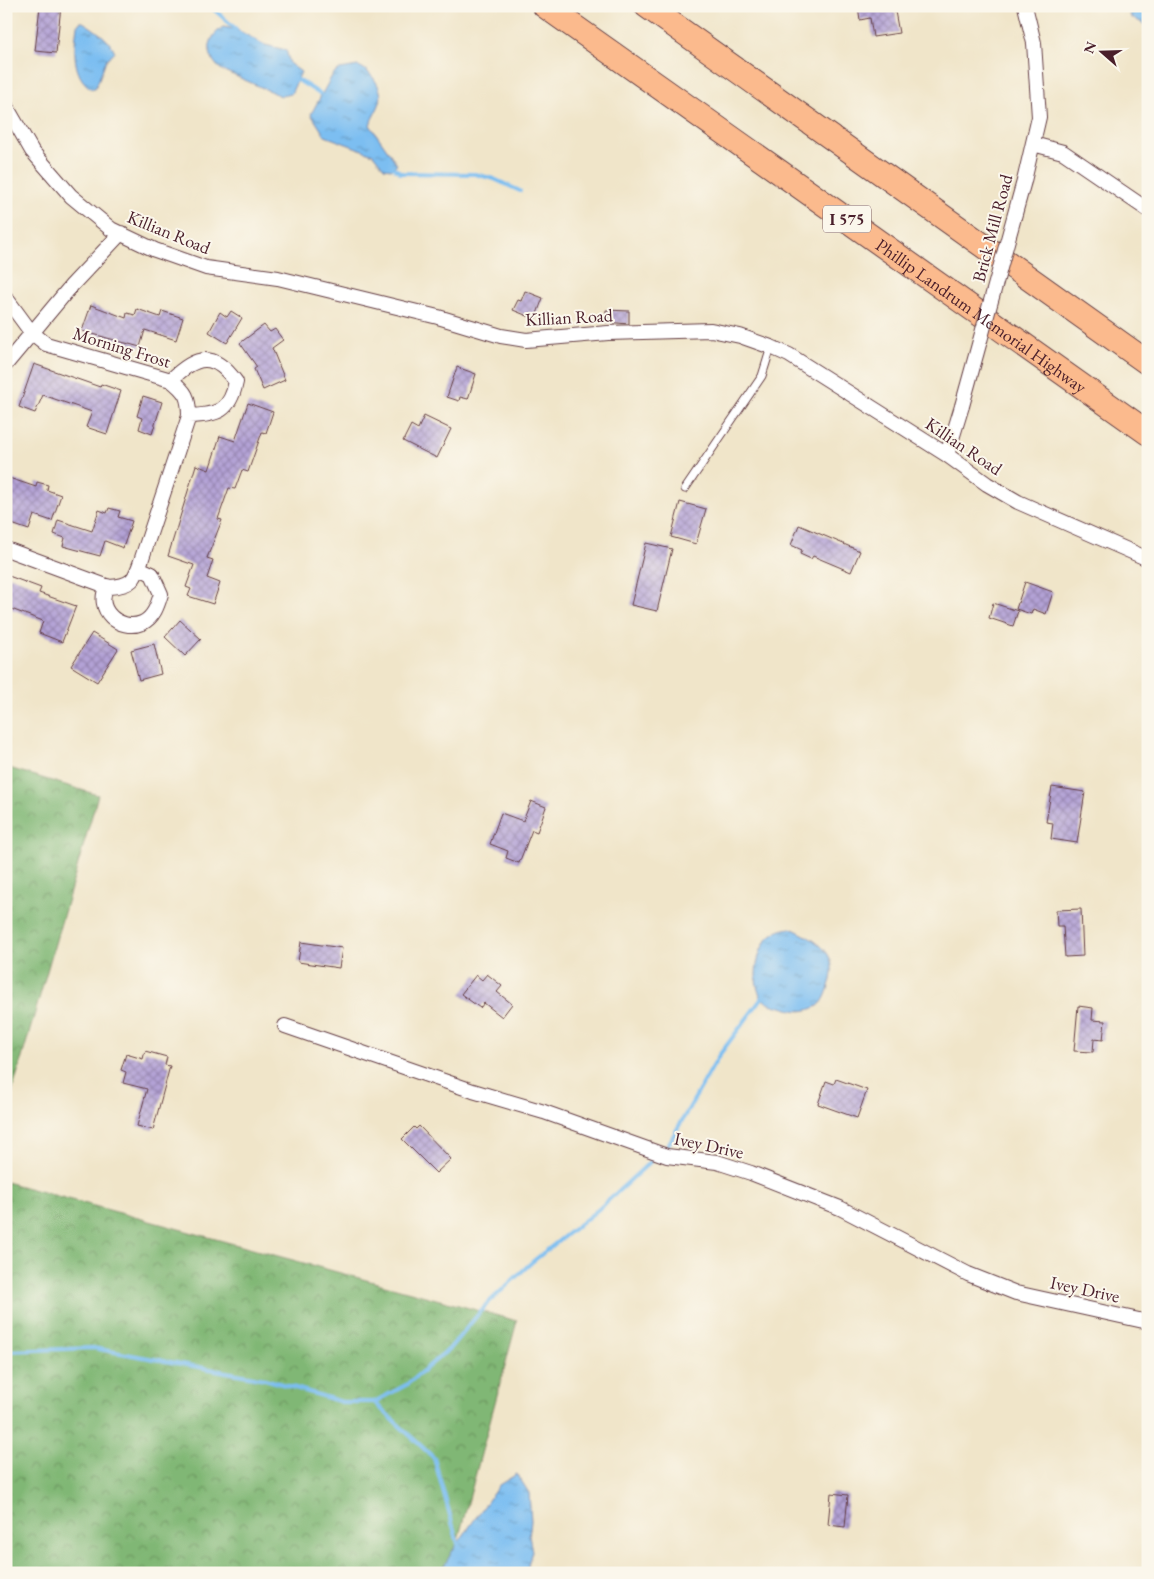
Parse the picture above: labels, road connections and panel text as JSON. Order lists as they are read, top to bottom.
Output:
{
  "streets": {
    "highway": ["I 575", "Phillip Landrum Memorial Highway"],
    "street": [
      "Brick Mill Road",
      "Killian Road",
      "Morning Frost",
      "Ivey Drive"
    ]
  },
  "crossings": [
    ["Brick Mill Road", "Killian Road"]
  ],
  "north": "left"
}
